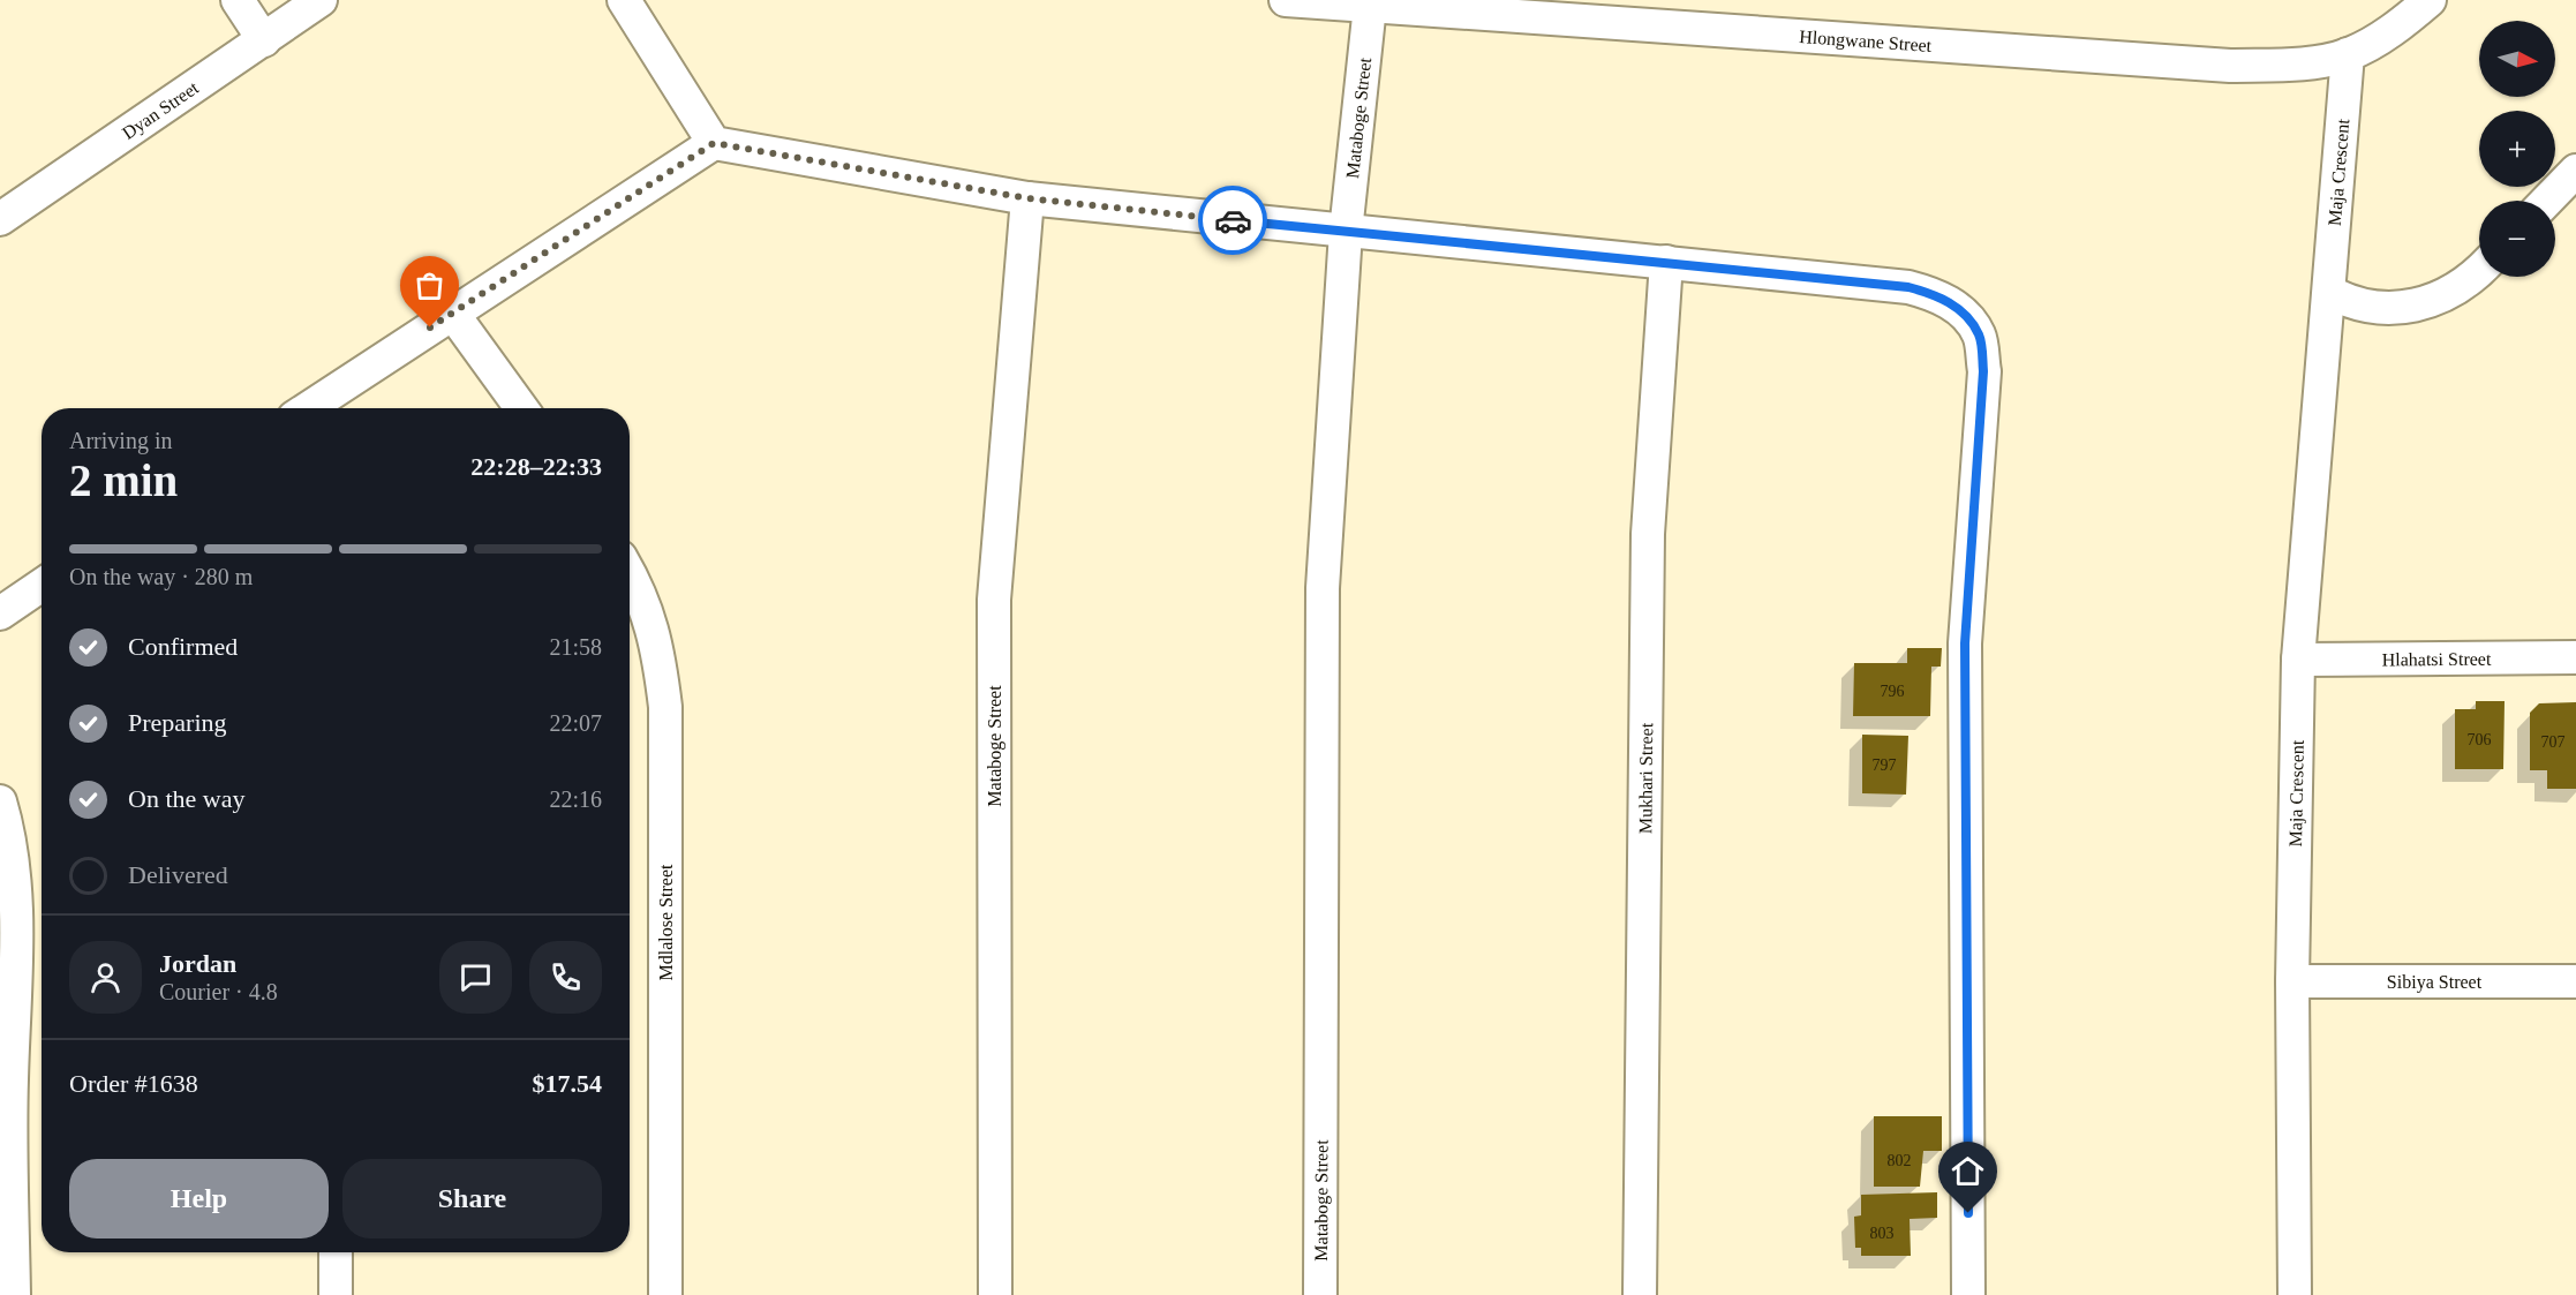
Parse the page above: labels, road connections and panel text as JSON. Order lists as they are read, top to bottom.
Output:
{
  "streets": {
    "street": [
      "Hlongwane Street",
      "Dyan Street",
      "Mataboge Street",
      "Maja Crescent",
      "Hlahatsi Street",
      "Mukhari Street",
      "Mdlalose Street",
      "Sibiya Street"
    ]
  },
  "crossings": [
    ["Hlongwane Street", "Mataboge Street"],
    ["Hlongwane Street", "Maja Crescent"],
    ["Maja Crescent", "Hlahatsi Street"],
    ["Maja Crescent", "Sibiya Street"]
  ],
  "house_numbers": [
    "796",
    "706",
    "707",
    "797",
    "802",
    "803"
  ],
  "north": "right",
  "page": {
    "map_buttons": ["+", "−"],
    "heading": ["2 min", "Arriving in", "22:28–22:33"],
    "panel": [
      "Jordan",
      "Courier · 4.8",
      "Order #1638",
      "$17.54"
    ],
    "bar": "On the way · 280 m",
    "list": [
      ["Confirmed", "21:58"],
      ["Preparing", "22:07"],
      ["On the way", "22:16"],
      "Delivered"
    ],
    "buttons": ["Help", "Share"]
  }
}
